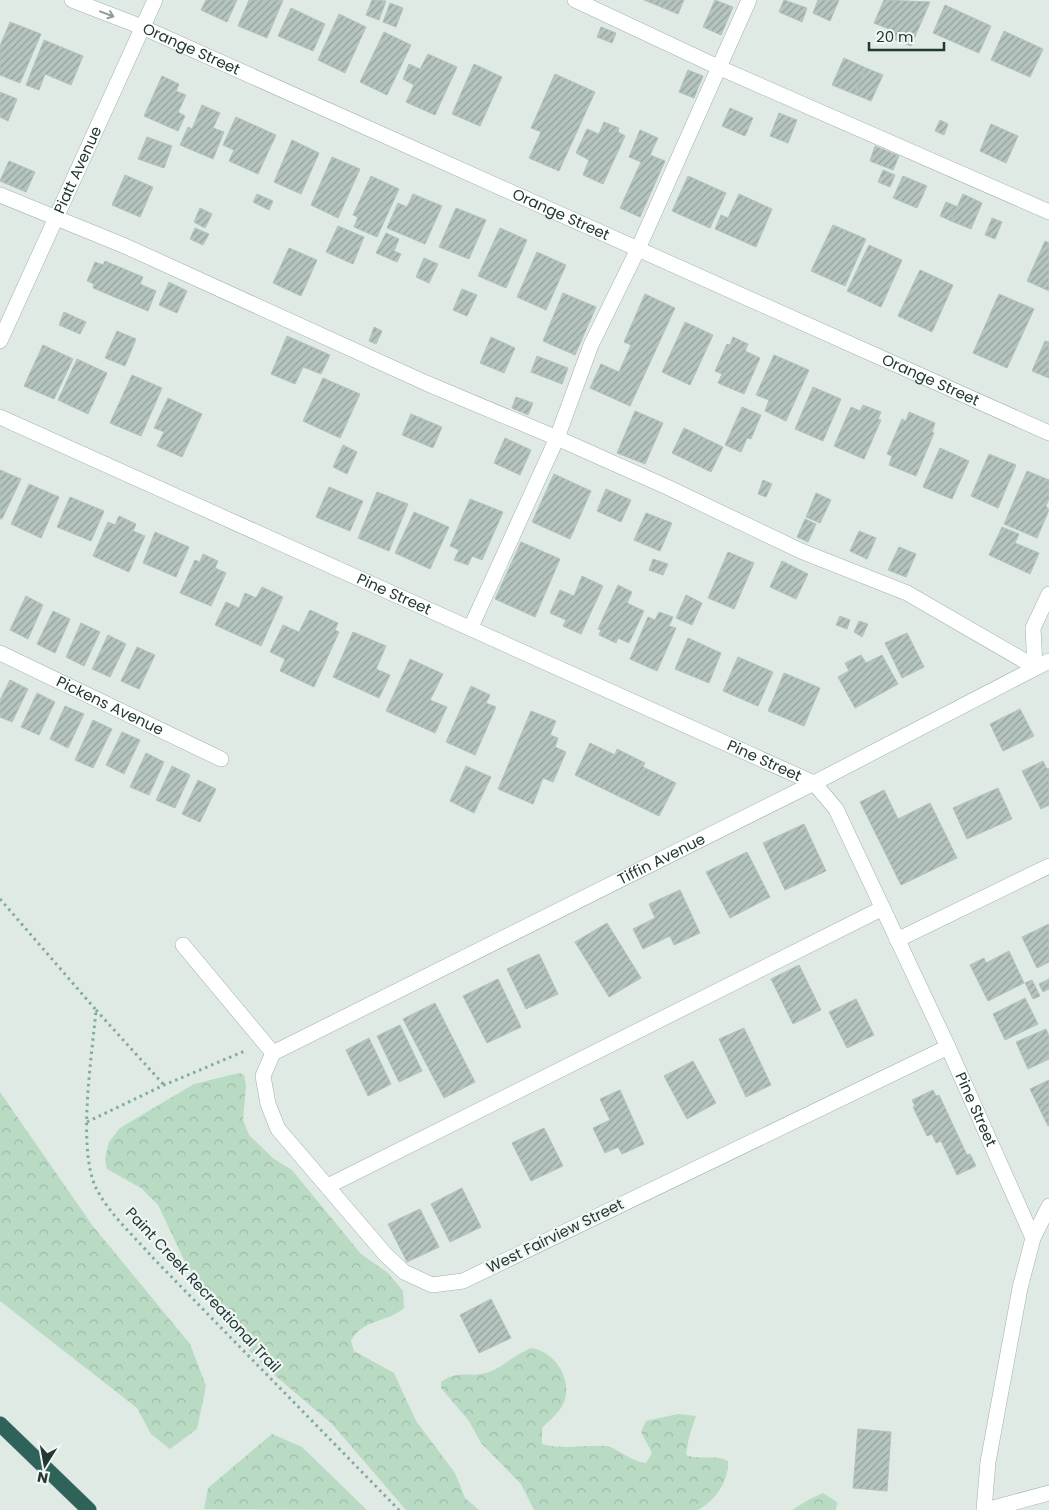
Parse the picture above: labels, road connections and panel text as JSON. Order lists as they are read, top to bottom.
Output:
{
  "streets": {
    "street": [
      "Orange Street",
      "Piatt Avenue",
      "Pine Street",
      "Pickens Avenue",
      "Tiffin Avenue",
      "West Fairview Street"
    ],
    "path": ["Paint Creek Recreational Trail"]
  },
  "crossings": [
    ["Orange Street", "Piatt Avenue"],
    ["Pine Street", "Tiffin Avenue"],
    ["Pine Street", "West Fairview Street"],
    ["Tiffin Avenue", "West Fairview Street"]
  ],
  "scale_bar": "20 m",
  "north": "bottom"
}
